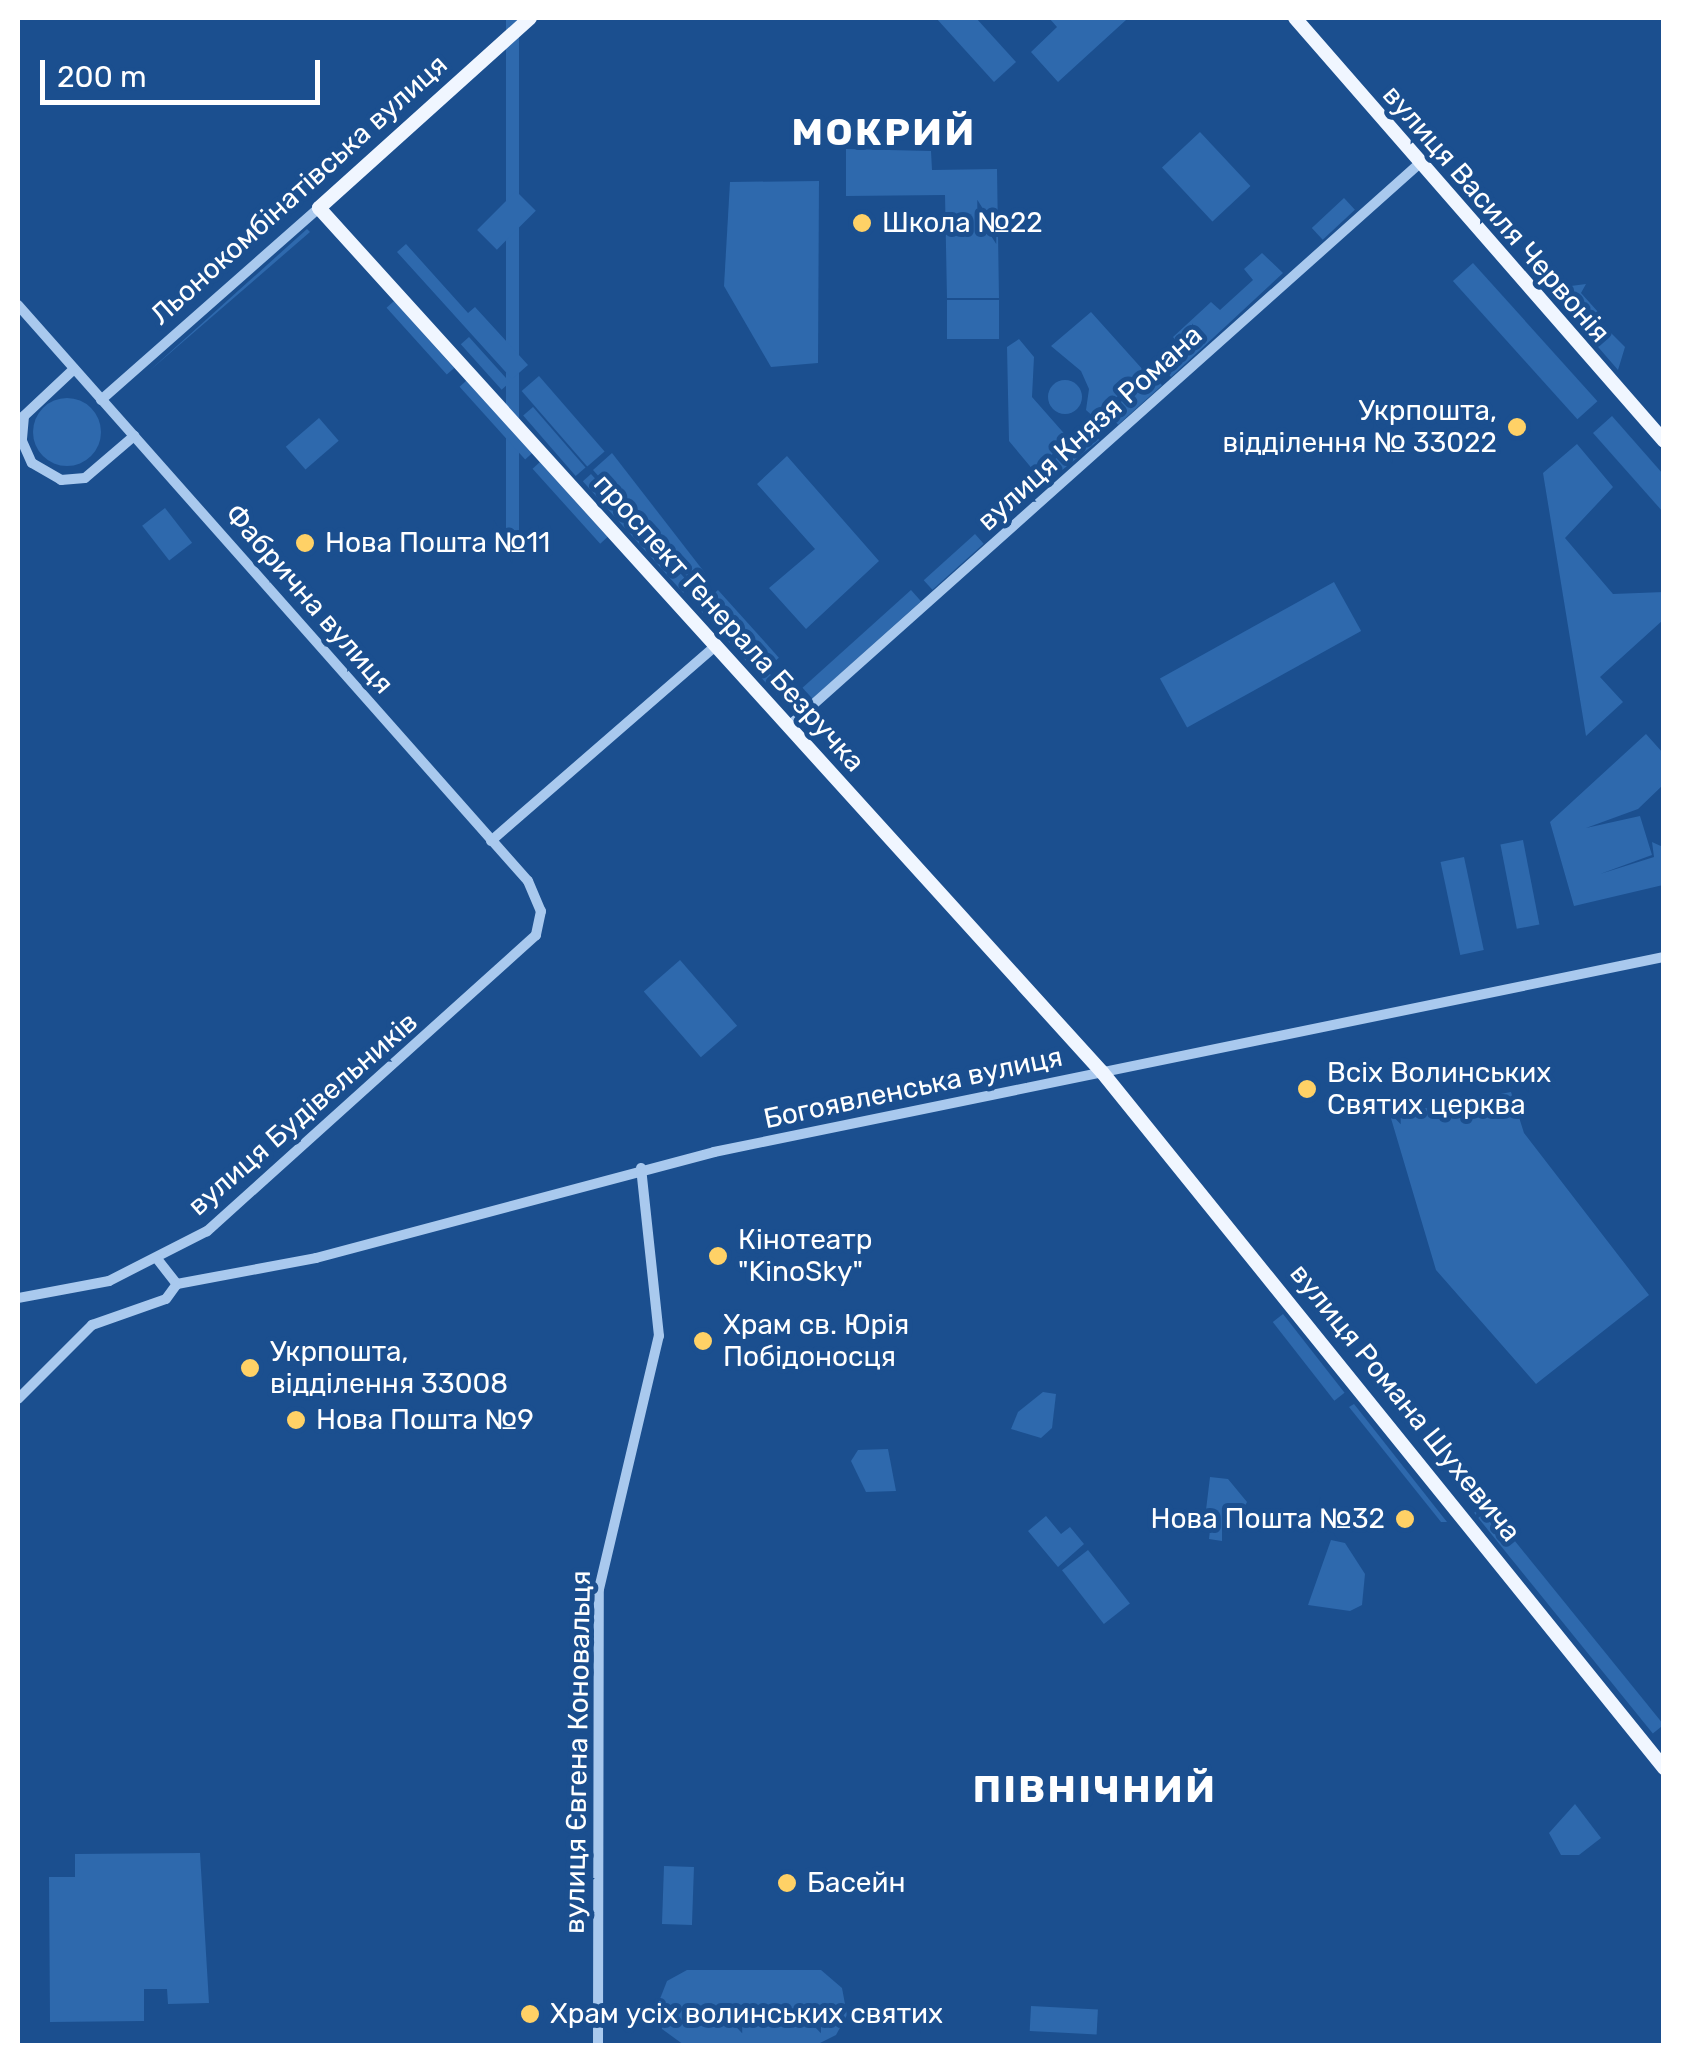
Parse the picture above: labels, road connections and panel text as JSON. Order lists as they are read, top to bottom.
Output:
{
  "streets": {
    "main road": [
      "Льонокомбінатівська вулиця",
      "вулиця Василя Червонія",
      "проспект Генерала Безручка",
      "вулиця Романа Шухевича"
    ],
    "street": [
      "вулиця Князя Романа",
      "Фабрична вулиця",
      "Богоявленська вулиця",
      "вулиця Будівельників",
      "вулиця Євгена Коновальця"
    ]
  },
  "crossings": [
    ["Льонокомбінатівська вулиця", "Фабрична вулиця"],
    ["Льонокомбінатівська вулиця", "проспект Генерала Безручка"],
    ["вулиця Василя Червонія", "вулиця Князя Романа"],
    ["вулиця Князя Романа", "проспект Генерала Безручка"],
    ["Фабрична вулиця", "вулиця Будівельників"],
    ["проспект Генерала Безручка", "Богоявленська вулиця"],
    ["проспект Генерала Безручка", "вулиця Романа Шухевича"],
    ["Богоявленська вулиця", "вулиця Романа Шухевича"],
    ["Богоявленська вулиця", "вулиця Євгена Коновальця"]
  ],
  "districts": ["МОКРИЙ", "ПІВНІЧНИЙ"],
  "places": [
    "Школа №22",
    "Укрпошта, відділення № 33022",
    "Нова Пошта №11",
    "Всіх Волинських Святих церква",
    "Кінотеатр \"KinoSky\"",
    "Храм св. Юрія Побідоносця",
    "Укрпошта, відділення 33008",
    "Нова Пошта №9",
    "Нова Пошта №32",
    "Басейн",
    "Храм усіх волинських святих"
  ],
  "scale_bar": "200 m"
}
